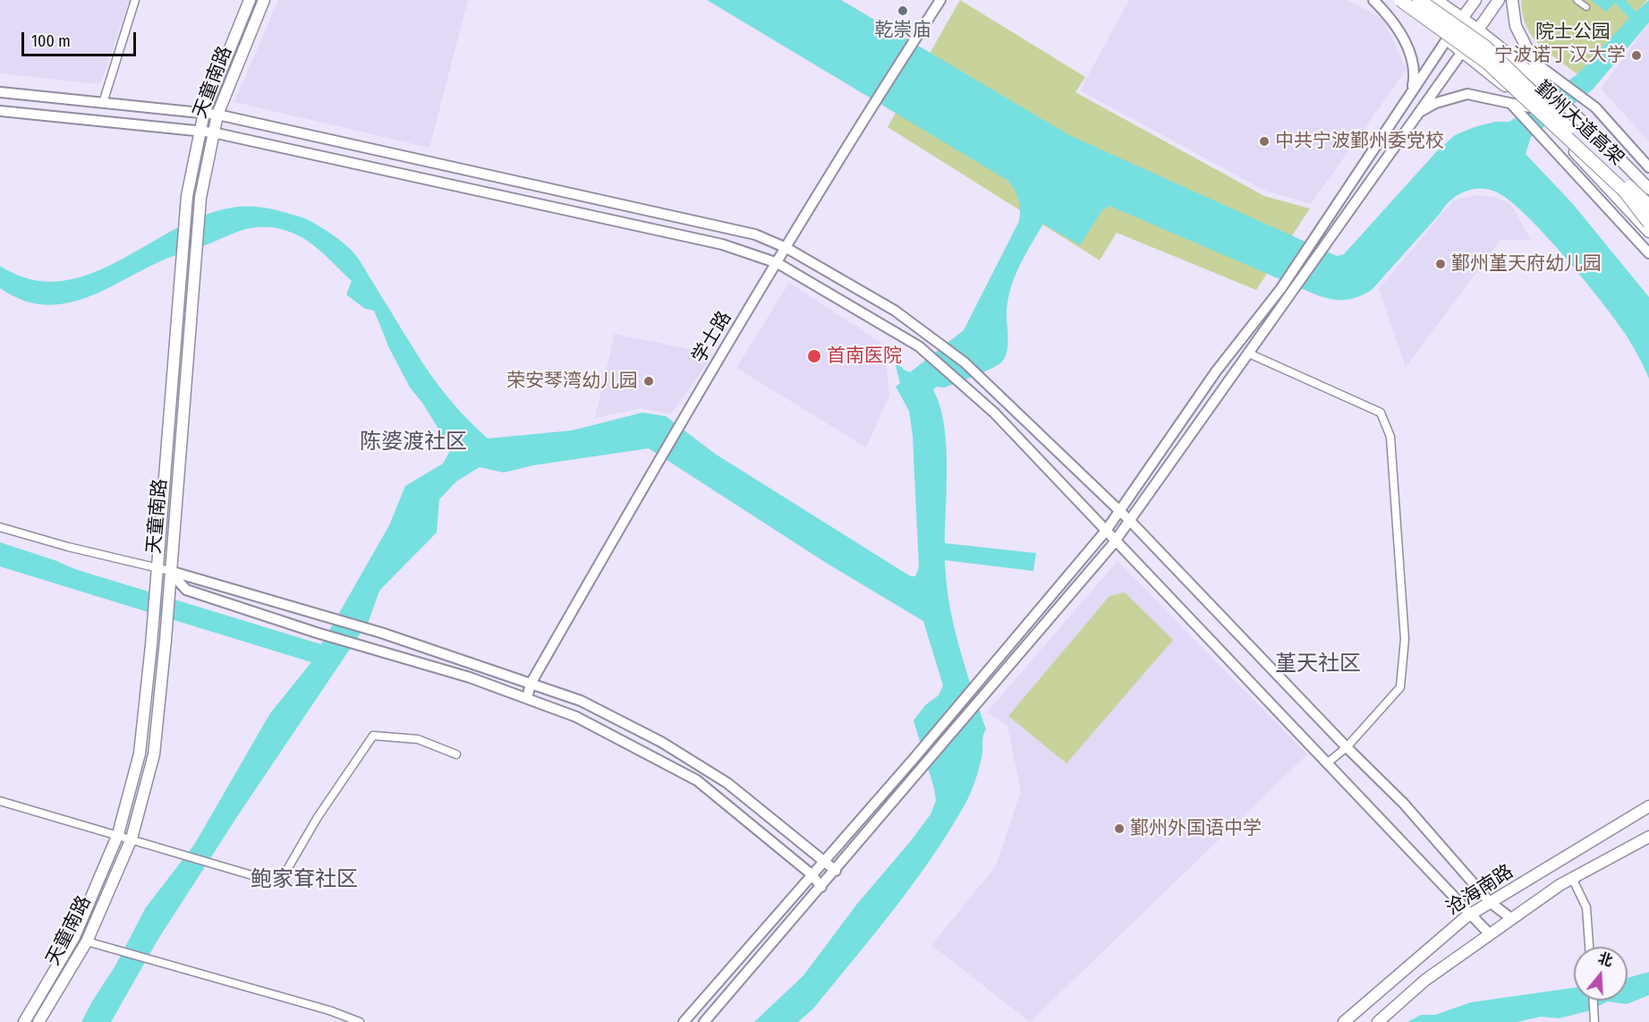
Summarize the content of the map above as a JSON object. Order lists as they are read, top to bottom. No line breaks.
{"streets":{"highway":["鄞州大道高架"],"main road":["天童南路","沧海南路"],"street":["学士路"]},"districts":["陈婆渡社区","堇天社区","鲍家耷社区"],"parks":["院士公园"],"places":["乾崇庙","宁波诺丁汉大学","中共宁波鄞州委党校","鄞州堇天府幼儿园","首南医院","荣安琴湾幼儿园","鄞州外国语中学"],"scale_bar":"100 m","north":"top"}
